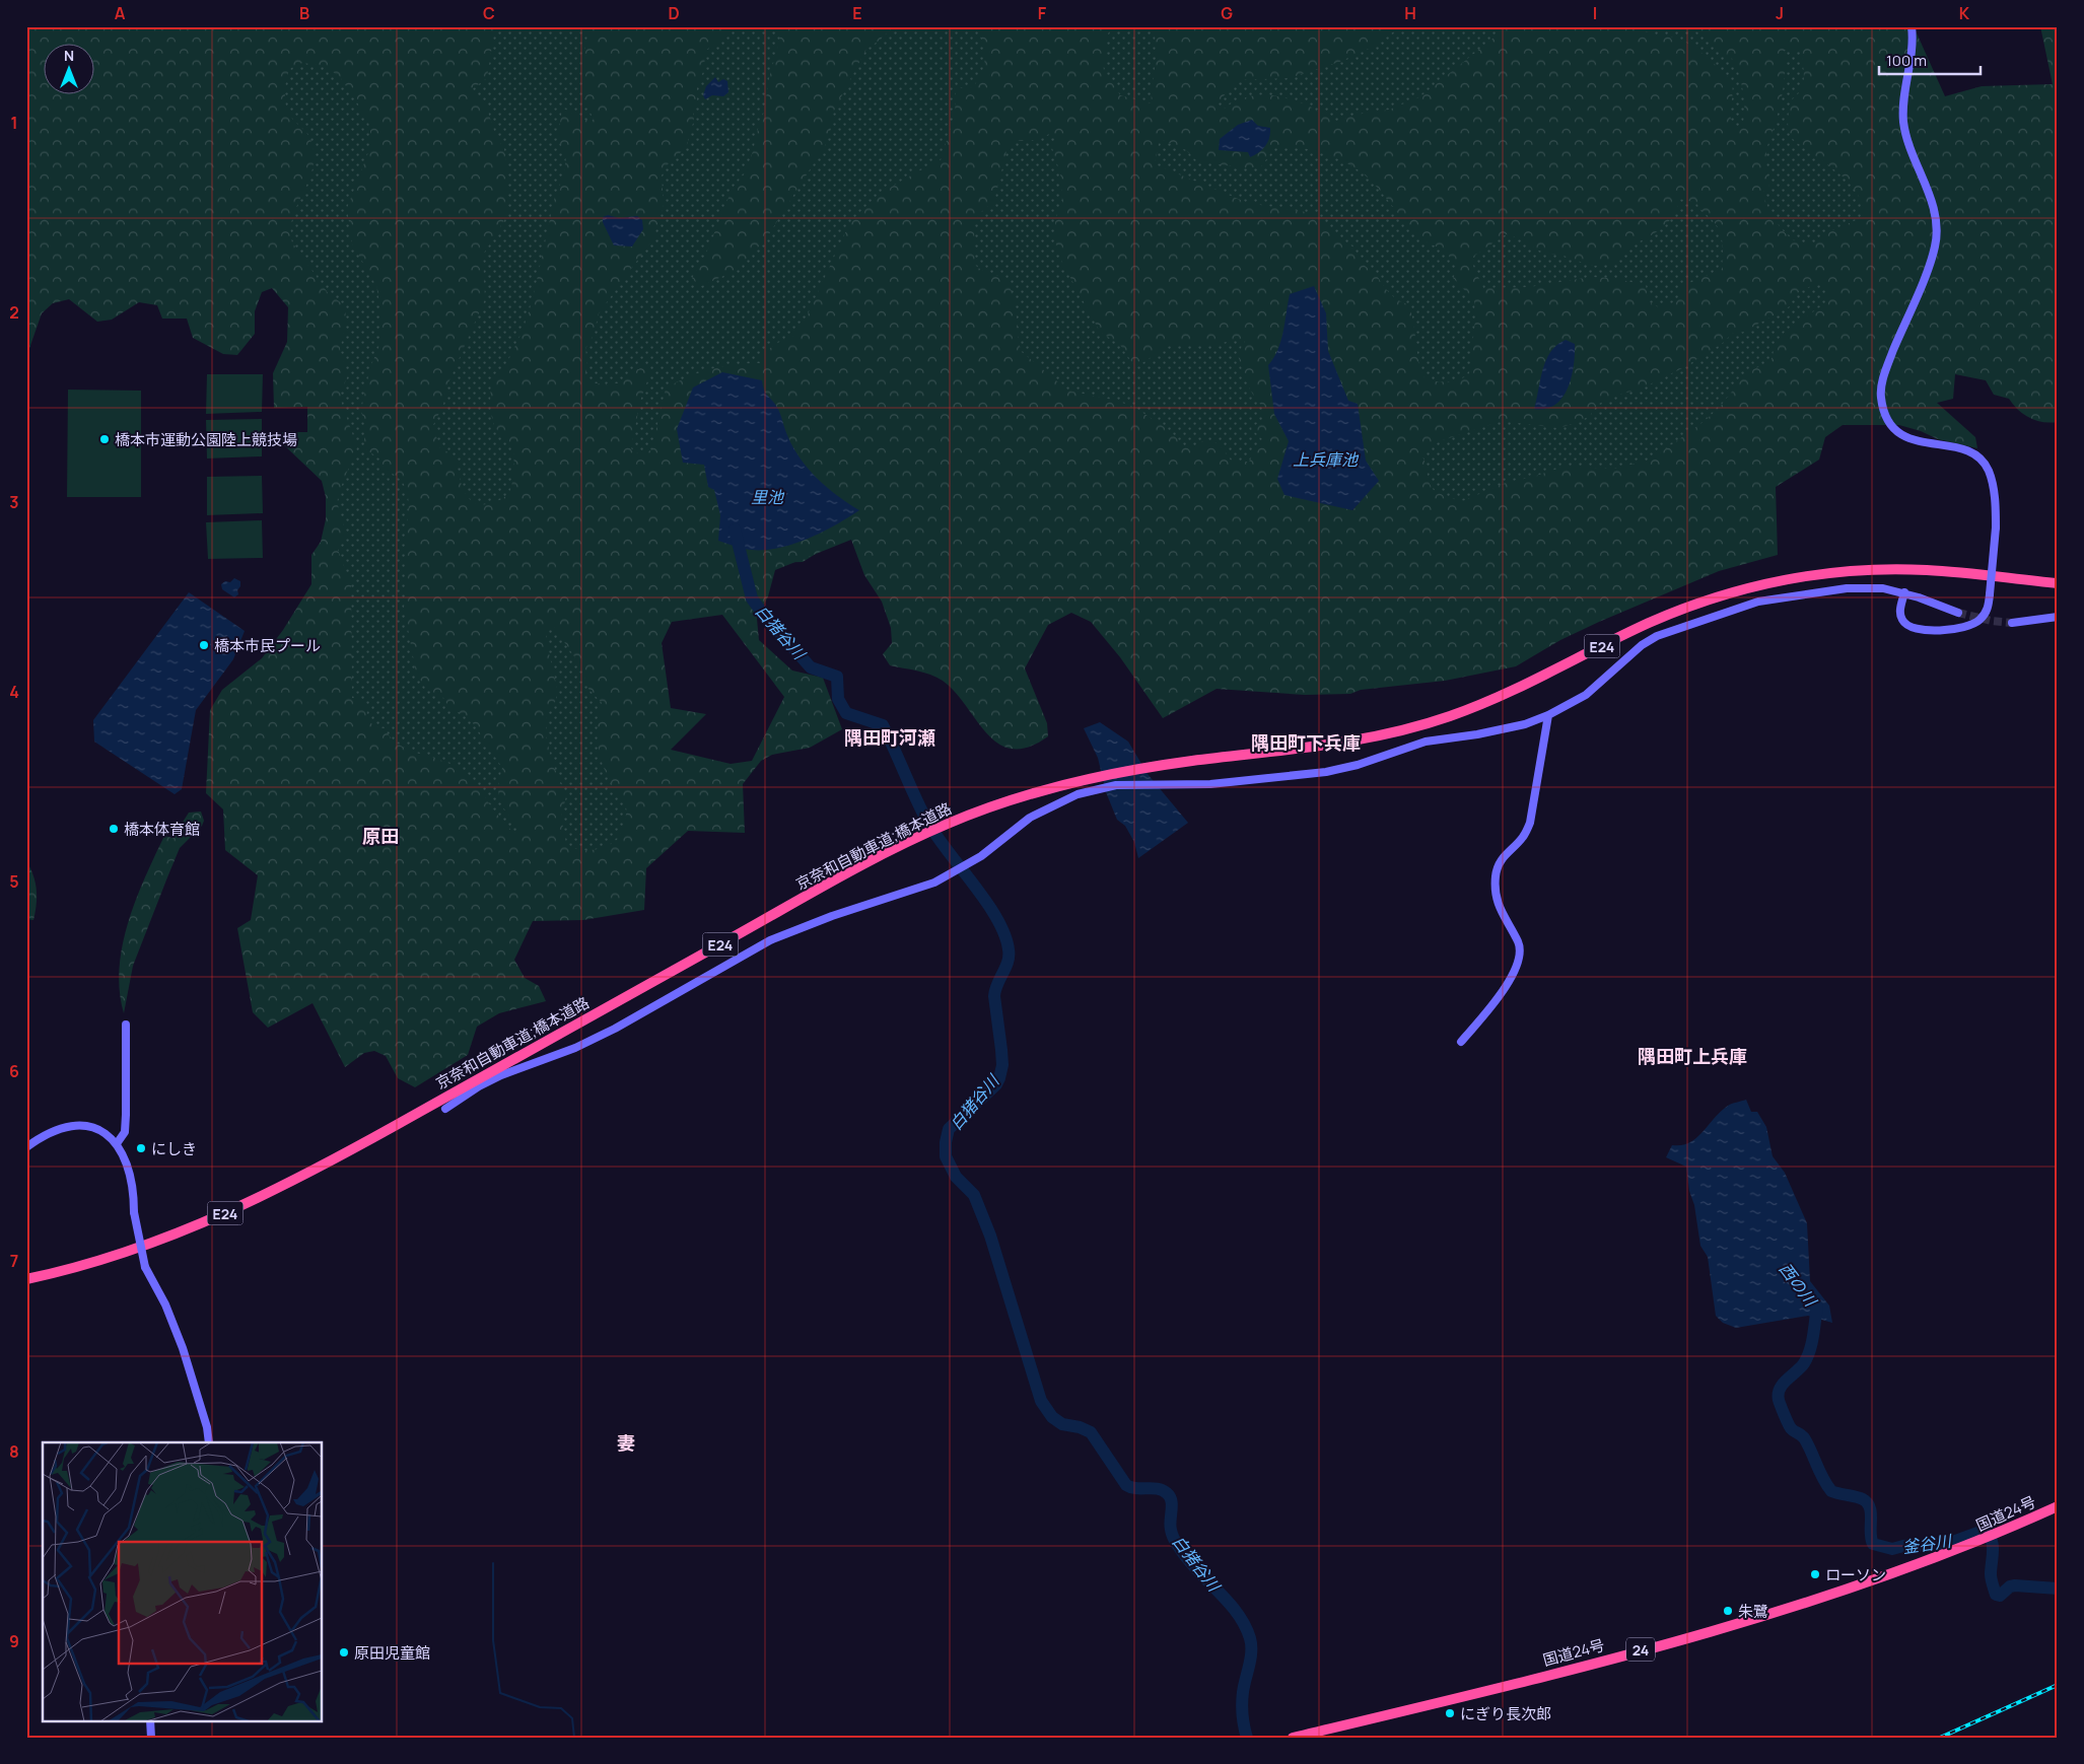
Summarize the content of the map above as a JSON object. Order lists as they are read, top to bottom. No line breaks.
{"streets":{"highway":["E24","京奈和自動車道;橋本道路","国道24号","24"]},"districts":["隅田町河瀬","隅田町下兵庫","原田","隅田町上兵庫","妻"],"water":["上兵庫池","里池","白猪谷川","西の川","釜谷川"],"places":["橋本市運動公園陸上競技場","橋本市民プール","橋本体育館","にしき","ローソン","朱鷺","原田児童館","にぎり長次郎"],"scale_bar":"100 m","north":"top","grid":{"columns":["A","B","C","D","E","F","G","H","I","J","K"],"rows":["1","2","3","4","5","6","7","8","9"]}}
